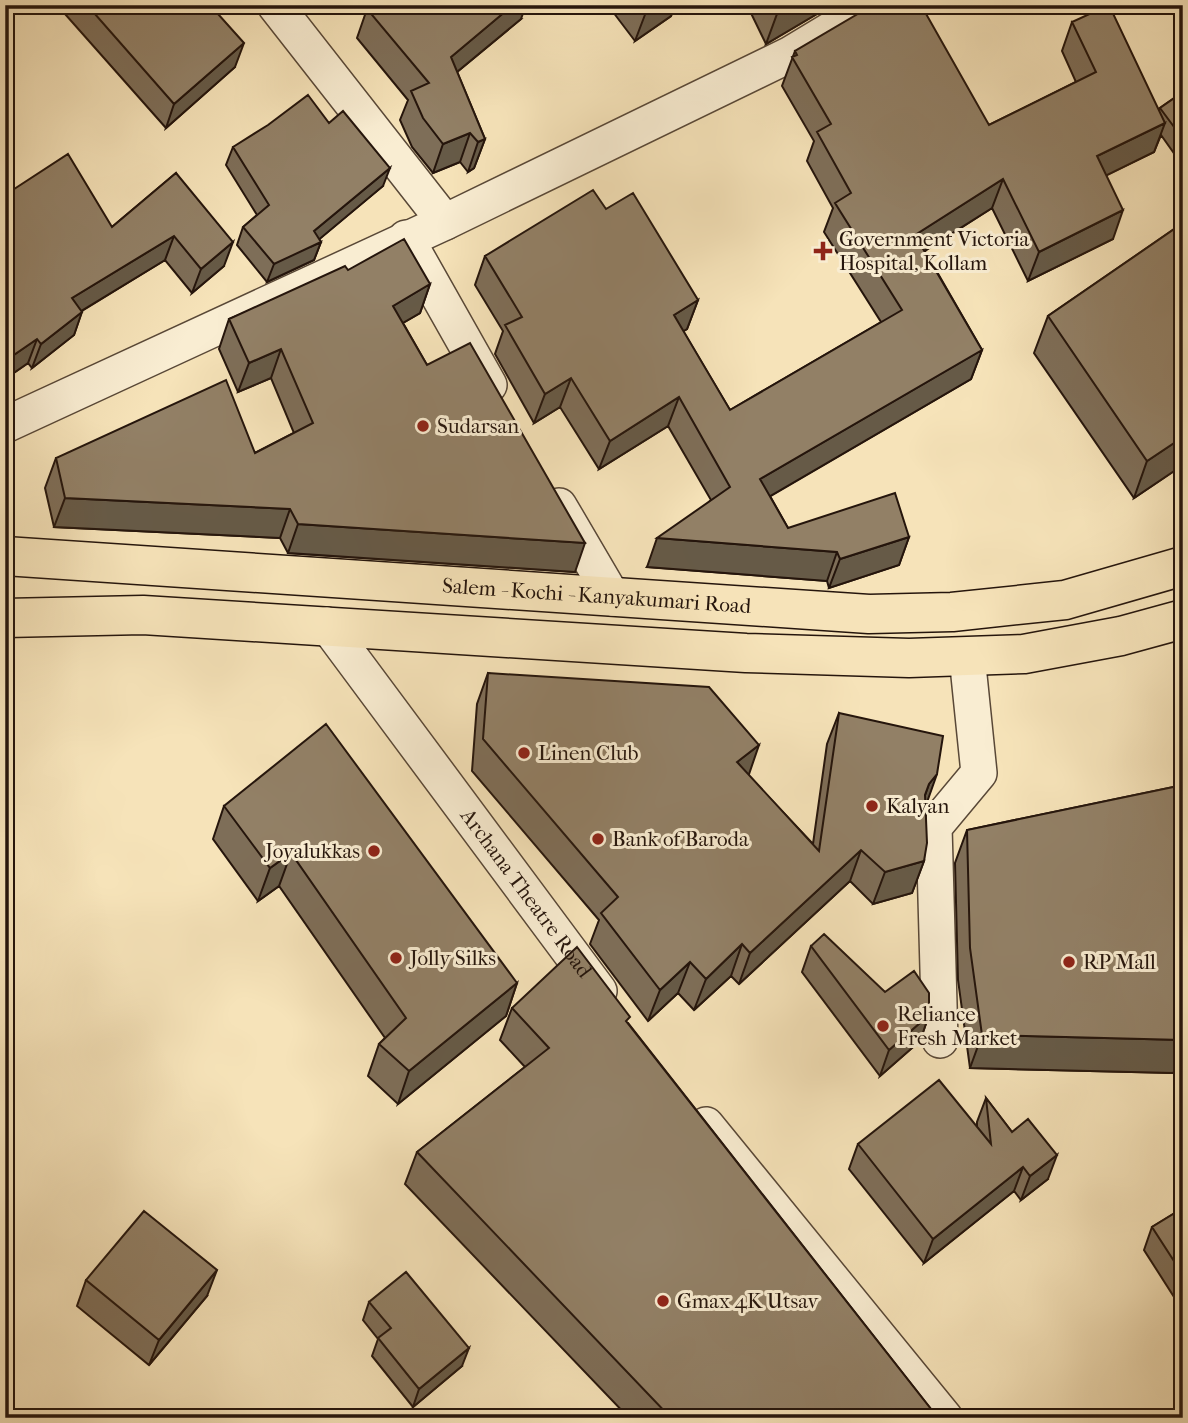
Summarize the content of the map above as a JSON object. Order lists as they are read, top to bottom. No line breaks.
{"streets":{"main road":["Salem - Kochi - Kanyakumari Road"],"street":["Archana Theatre Road"]},"places":{"health":["Government Victoria Hospital, Kollam"],"other":["Sudarsan","Linen Club","Kalyan","Bank of Baroda","Joyalukkas","Jolly Silks","RP Mall","Reliance Fresh Market","Gmax 4K Utsav"]}}
